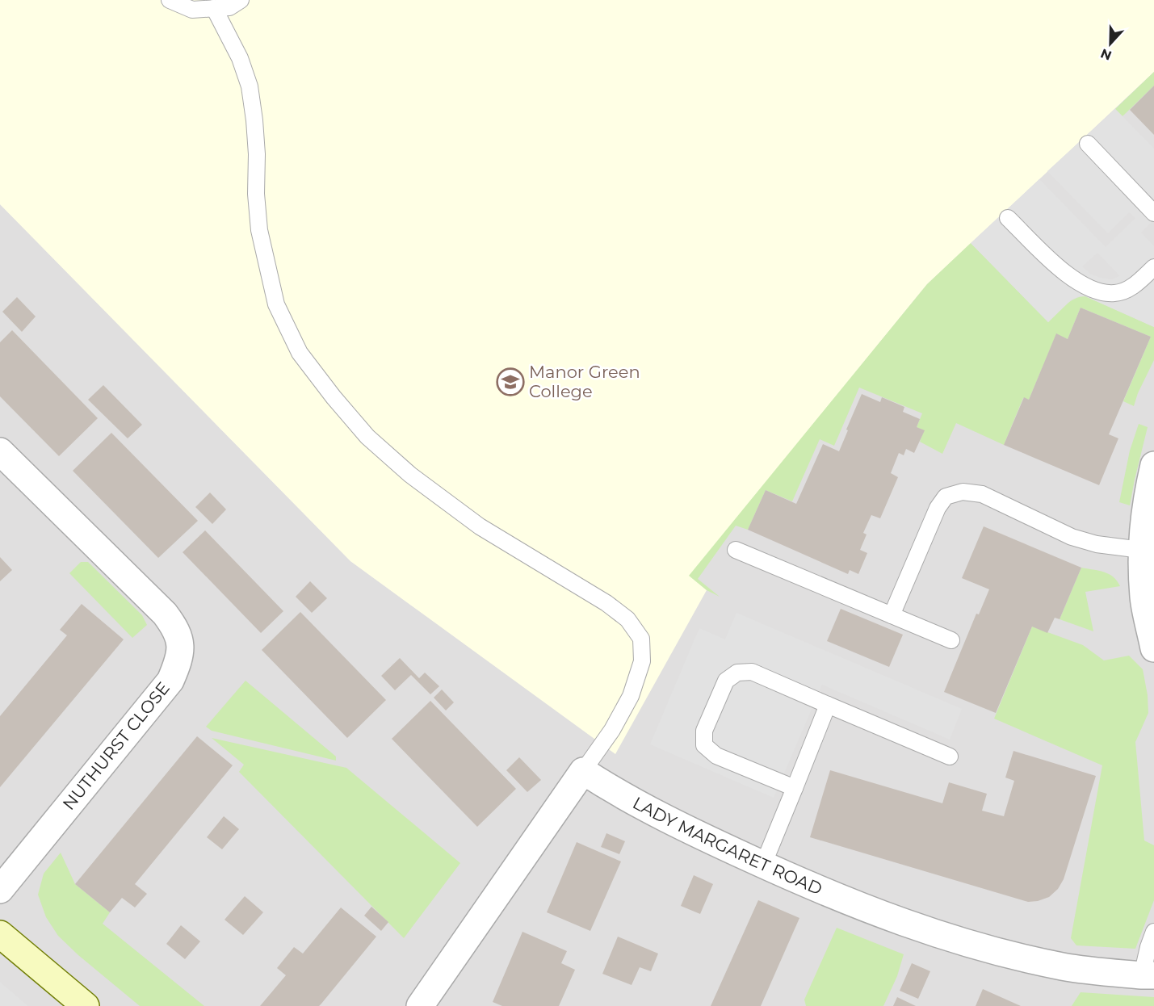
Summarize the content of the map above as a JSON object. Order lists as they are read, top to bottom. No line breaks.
{"streets":{"street":["NUTHURST CLOSE","LADY MARGARET ROAD"]},"places":{"school or university":["Manor Green College"]},"north":"bottom"}
